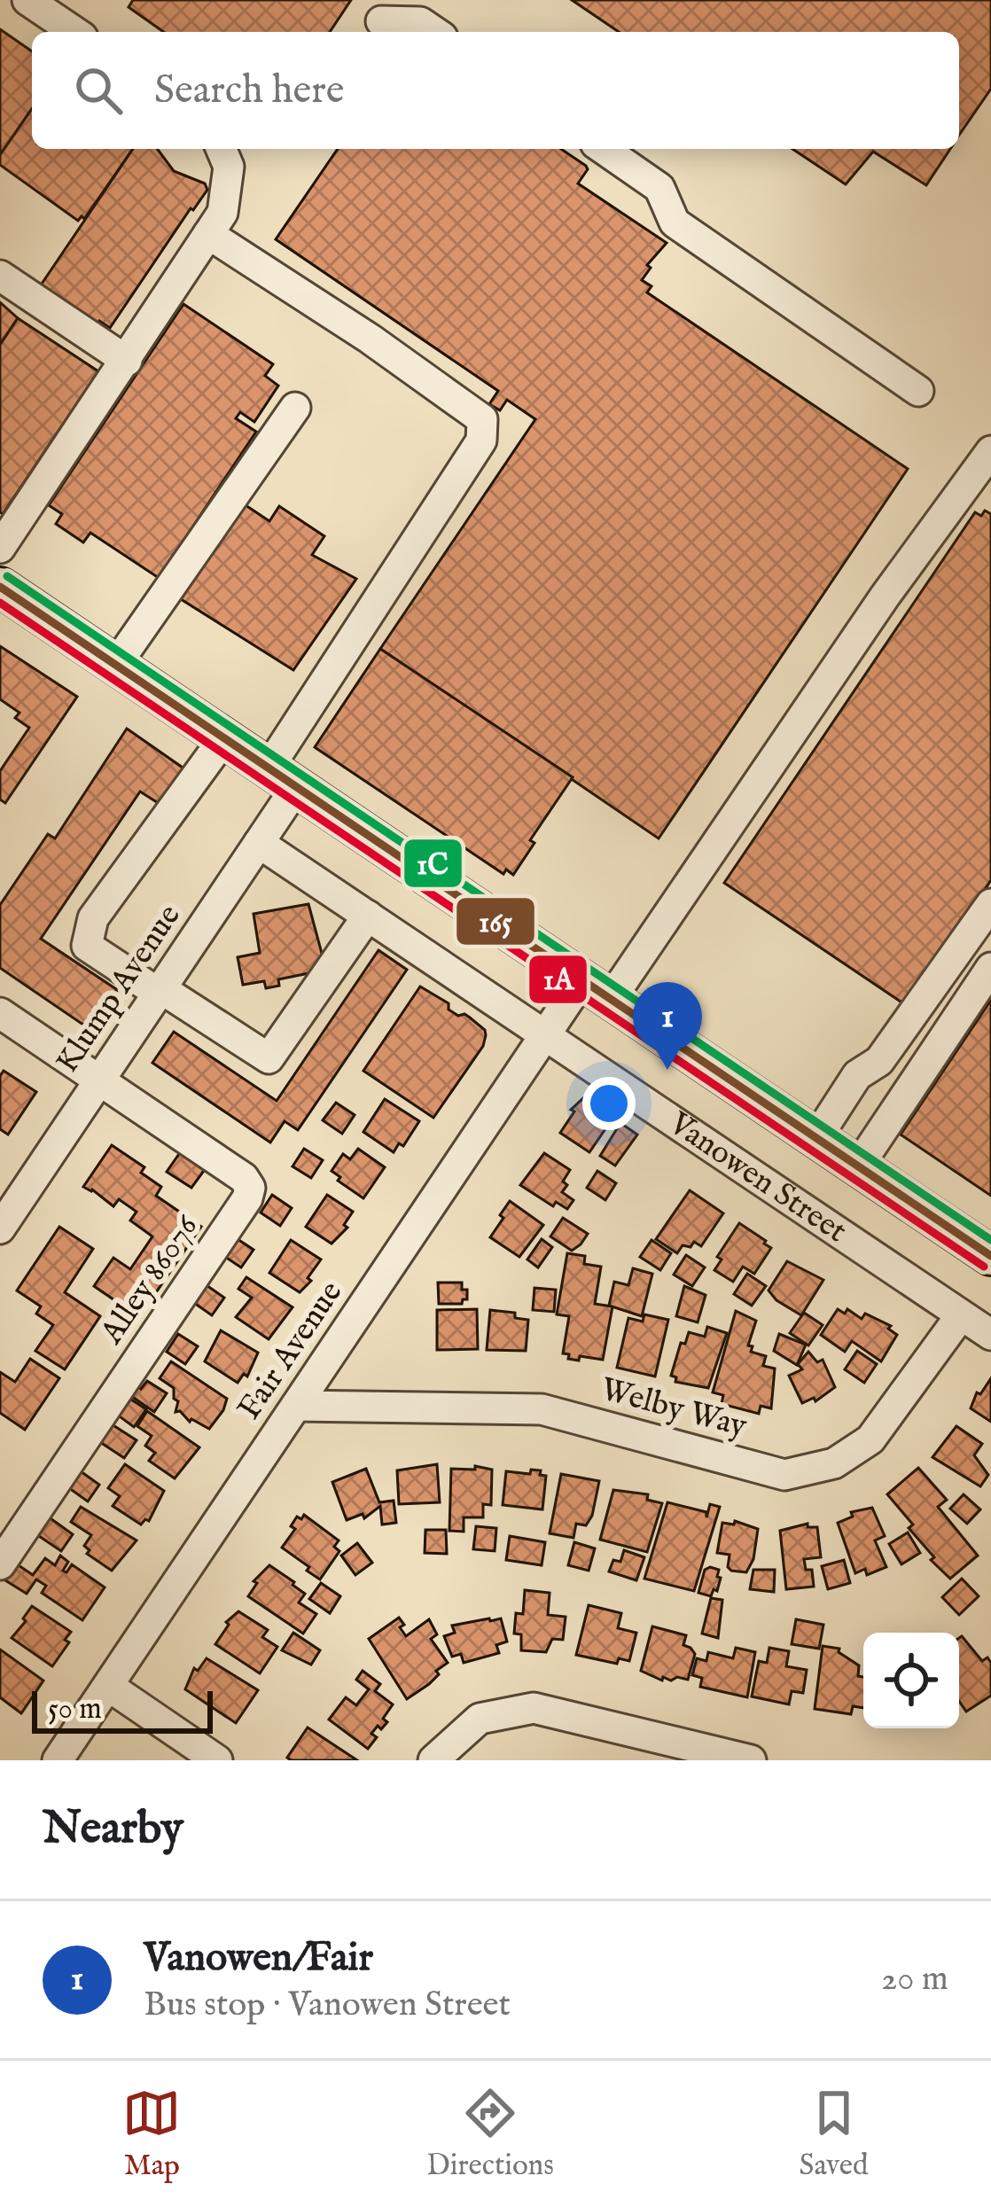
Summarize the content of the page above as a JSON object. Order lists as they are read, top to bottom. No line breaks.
{"streets":{"main road":["Vanowen Street"],"street":["Klump Avenue","Alley 86076","Fair Avenue","Welby Way"]},"crossings":[["Klump Avenue","Vanowen Street"],["Klump Avenue","Alley 86076"],["Vanowen Street","Fair Avenue"],["Vanowen Street","Welby Way"],["Fair Avenue","Welby Way"]],"lines":["transit line 1C","transit line 165","transit line 1A"],"scale_bar":"50 m","page":{"search":"Search here","pins":"1","scale":"50 m","heading":"Nearby","list":[{"mark":"1","name":"Vanowen/Fair","note":"Bus stop · Vanowen Street","value":"20 m"}],"nav":["Map","Directions","Saved"]}}
